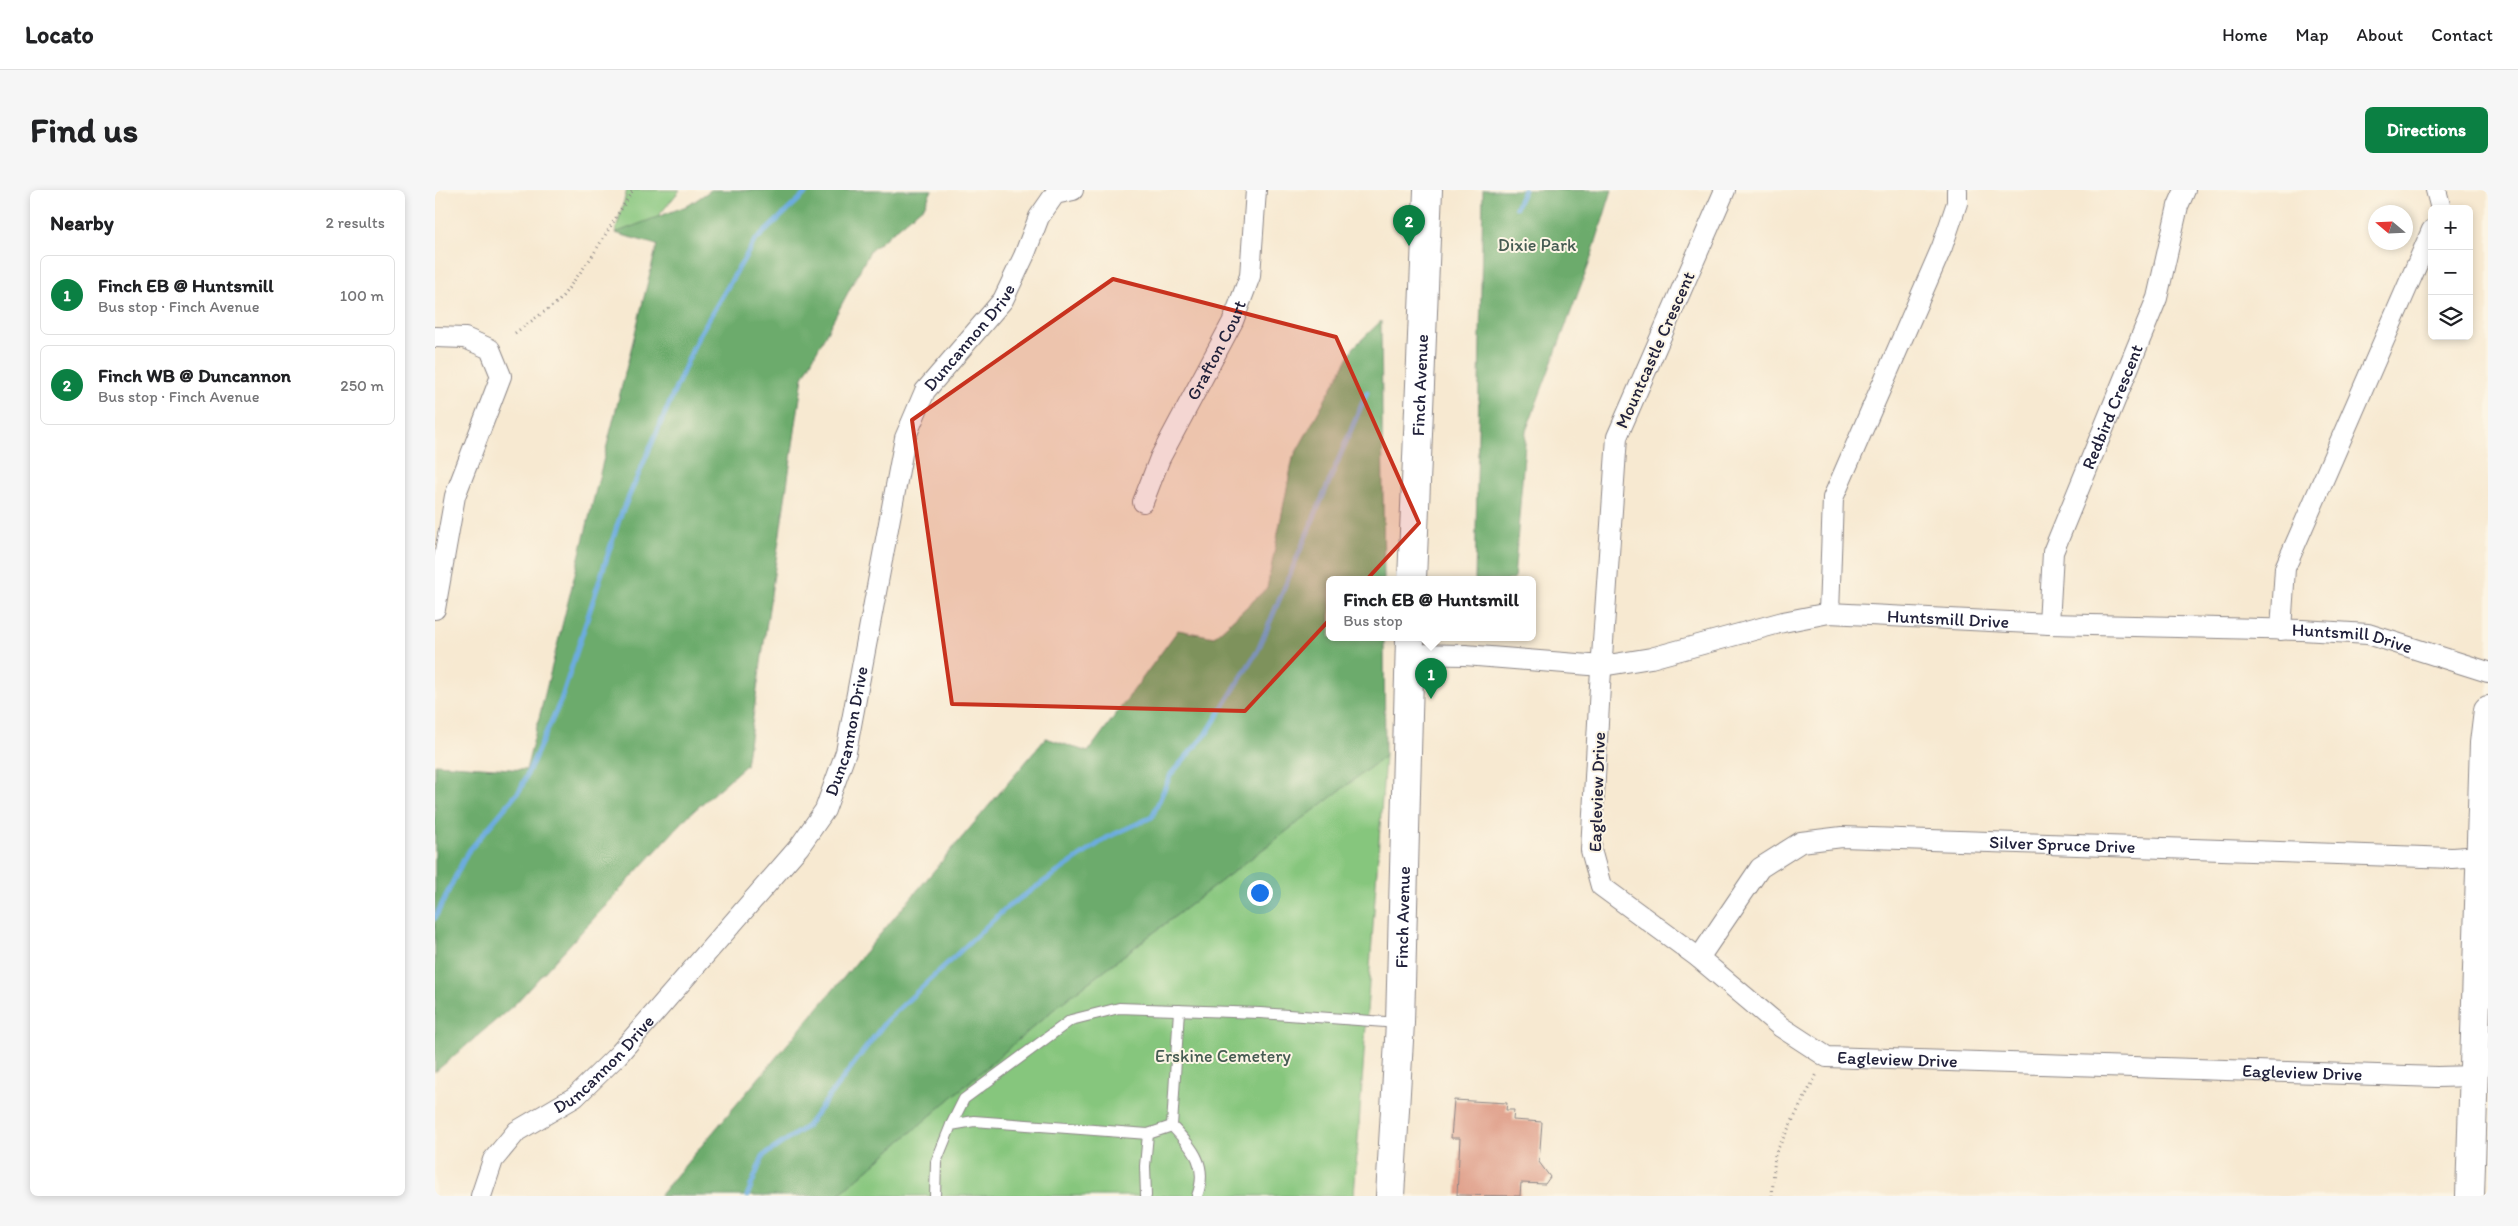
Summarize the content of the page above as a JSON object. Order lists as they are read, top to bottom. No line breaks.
{"streets":{"main road":["Finch Avenue"],"street":["Duncannon Drive","Grafton Court","Mountcastle Crescent","Redbird Crescent","Huntsmill Drive","Eagleview Drive","Silver Spruce Drive"]},"crossings":[["Mountcastle Crescent","Huntsmill Drive"],["Mountcastle Crescent","Eagleview Drive"],["Finch Avenue","Huntsmill Drive"],["Redbird Crescent","Huntsmill Drive"],["Huntsmill Drive","Eagleview Drive"],["Eagleview Drive","Silver Spruce Drive"]],"parks":["Dixie Park","Erskine Cemetery"],"north":"left","page":{"header":"Locato","nav":["Home","Map","About","Contact"],"buttons":"Directions","title":"Find us","heading":["Nearby","2 results"],"map_buttons":["+","−"],"pins":["2","1"],"list":[{"mark":"1","name":"Finch EB @ Huntsmill","note":"Bus stop · Finch Avenue","value":"100 m"},{"mark":"2","name":"Finch WB @ Duncannon","note":"Bus stop · Finch Avenue","value":"250 m"}],"popup":["Finch EB @ Huntsmill","Bus stop"]}}
